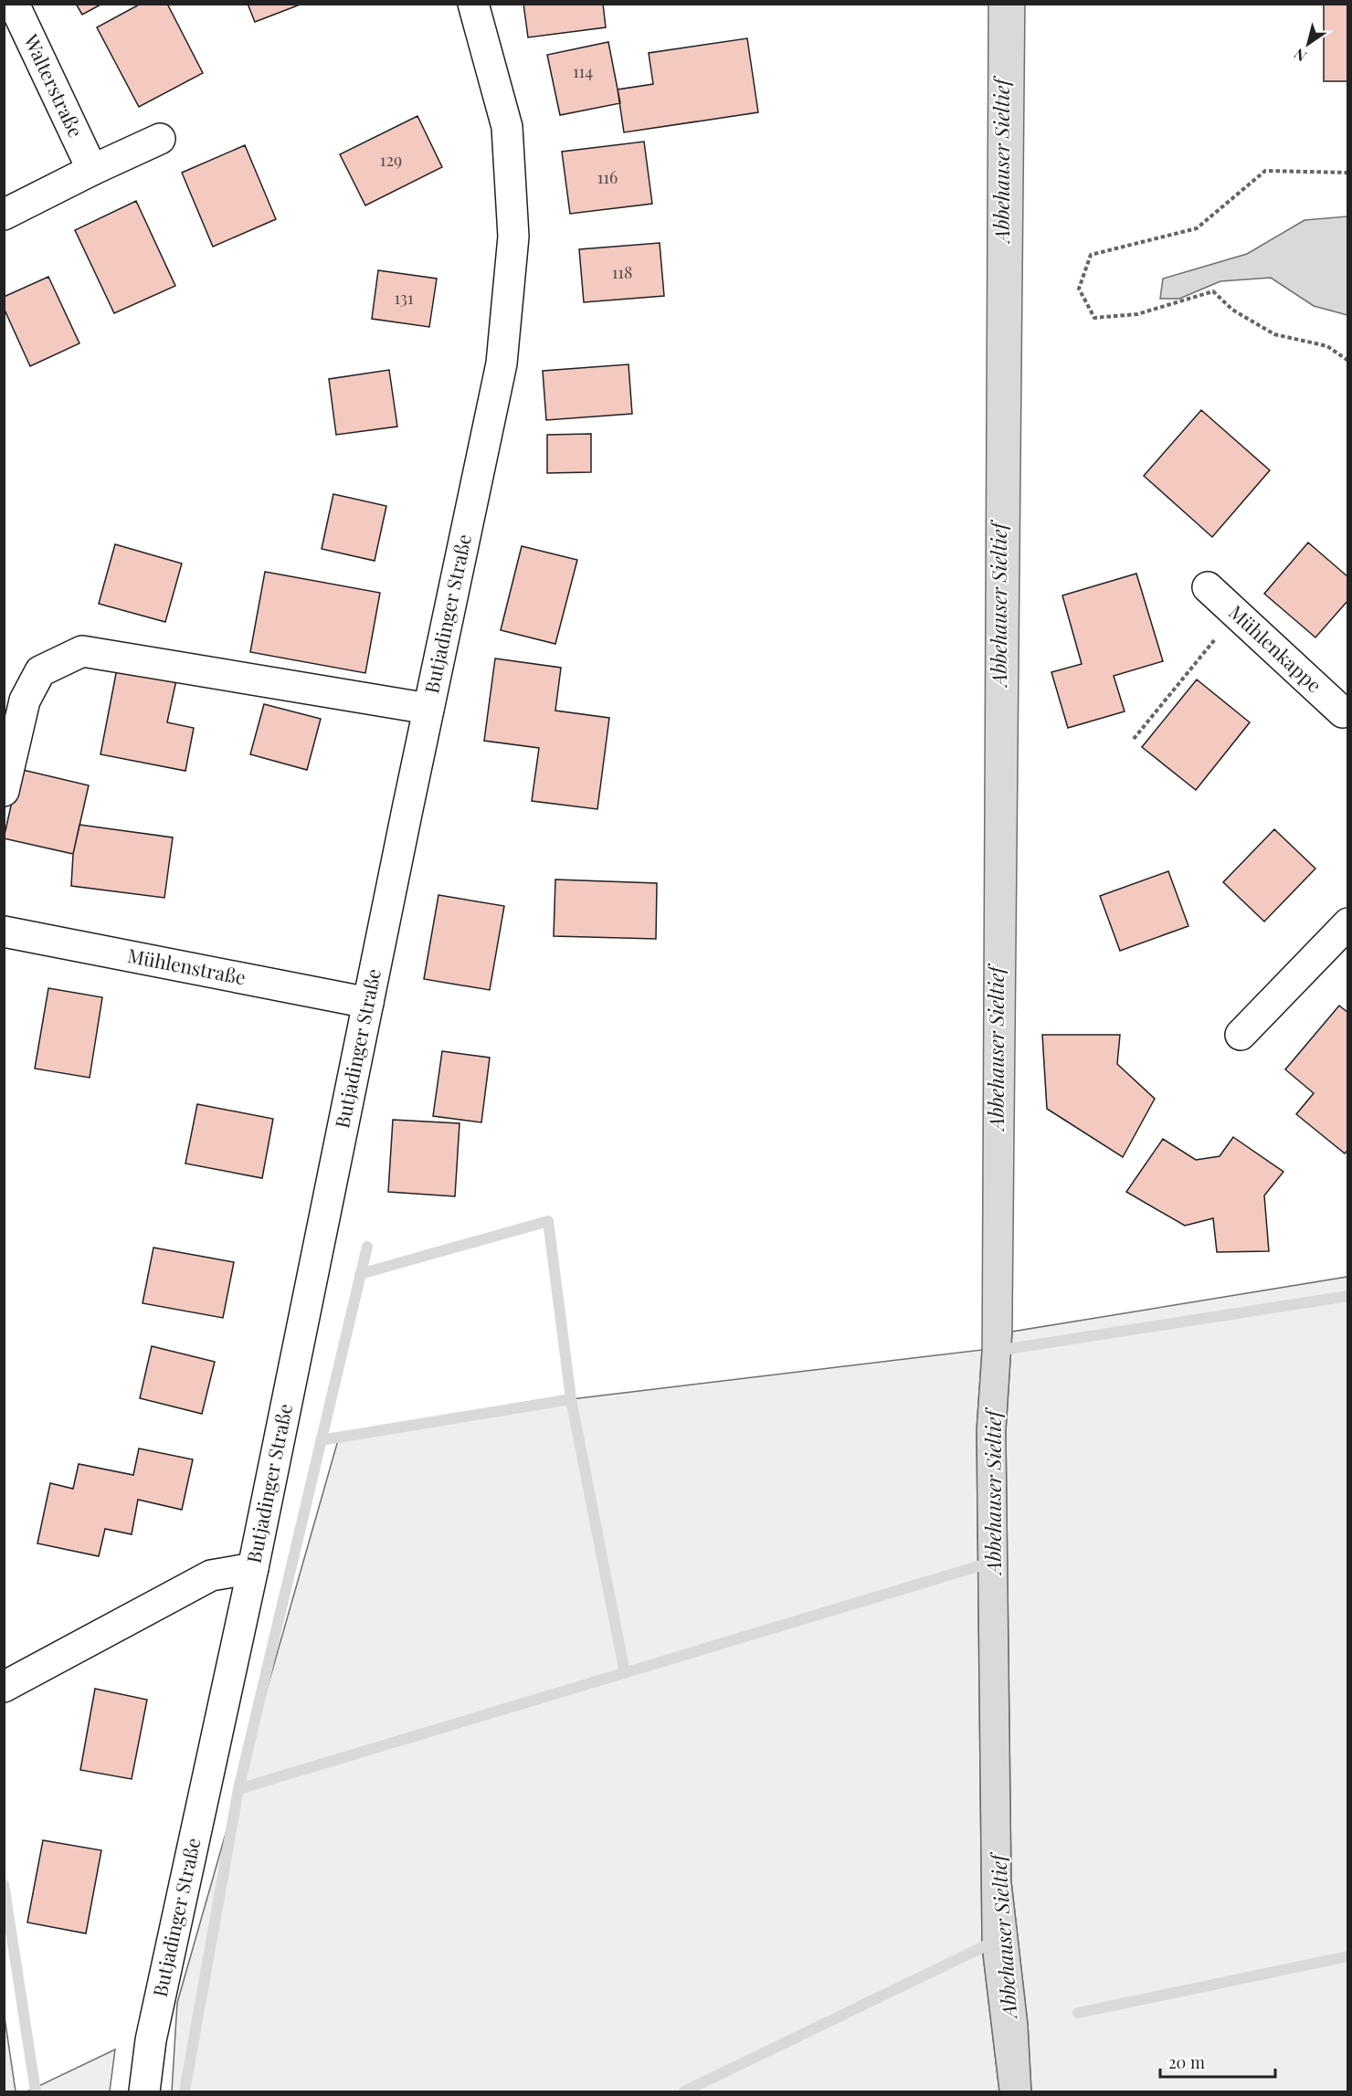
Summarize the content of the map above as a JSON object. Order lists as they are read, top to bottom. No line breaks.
{"streets":{"main road":["Walterstraße","Butjadinger Straße","Mühlenkappe","Mühlenstraße"]},"crossings":[["Butjadinger Straße","Mühlenstraße"]],"water":["Abbehauser Sieltief"],"house_numbers":["114","129","116","118","131"],"scale_bar":"20 m","north":"bottom left"}
